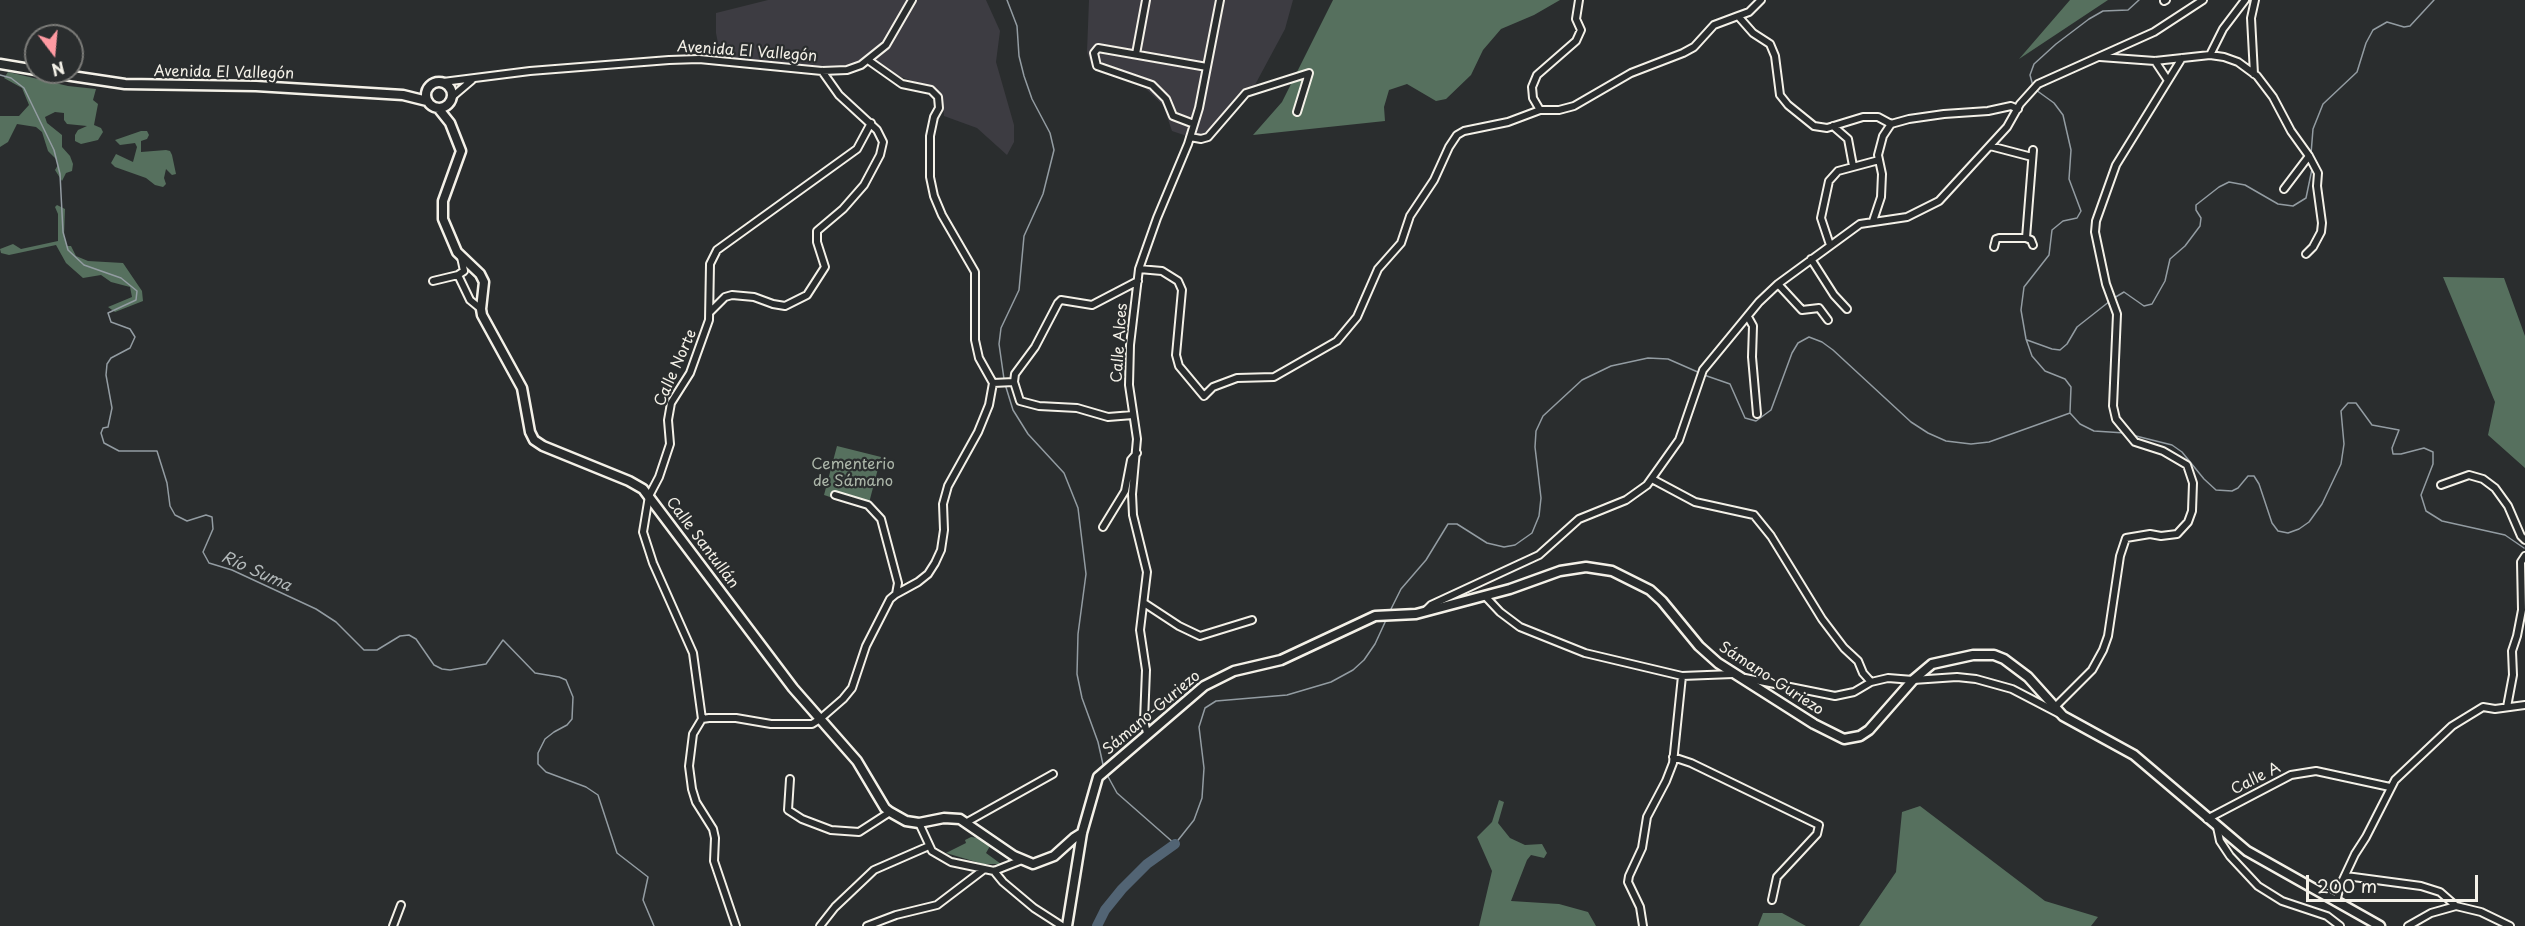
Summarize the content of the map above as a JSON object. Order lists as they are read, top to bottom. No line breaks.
{"streets":{"street":["Avenida El Vallegón","Calle Alces","Calle Norte","Calle Santullán","Sámano-Guriezo","Calle A"]},"crossings":[["Calle Alces","Sámano-Guriezo"],["Calle Norte","Calle Santullán"],["Sámano-Guriezo","Calle A"]],"water":["Río Suma"],"parks":["Cementerio de Sámano"],"scale_bar":"200 m","north":"bottom"}
